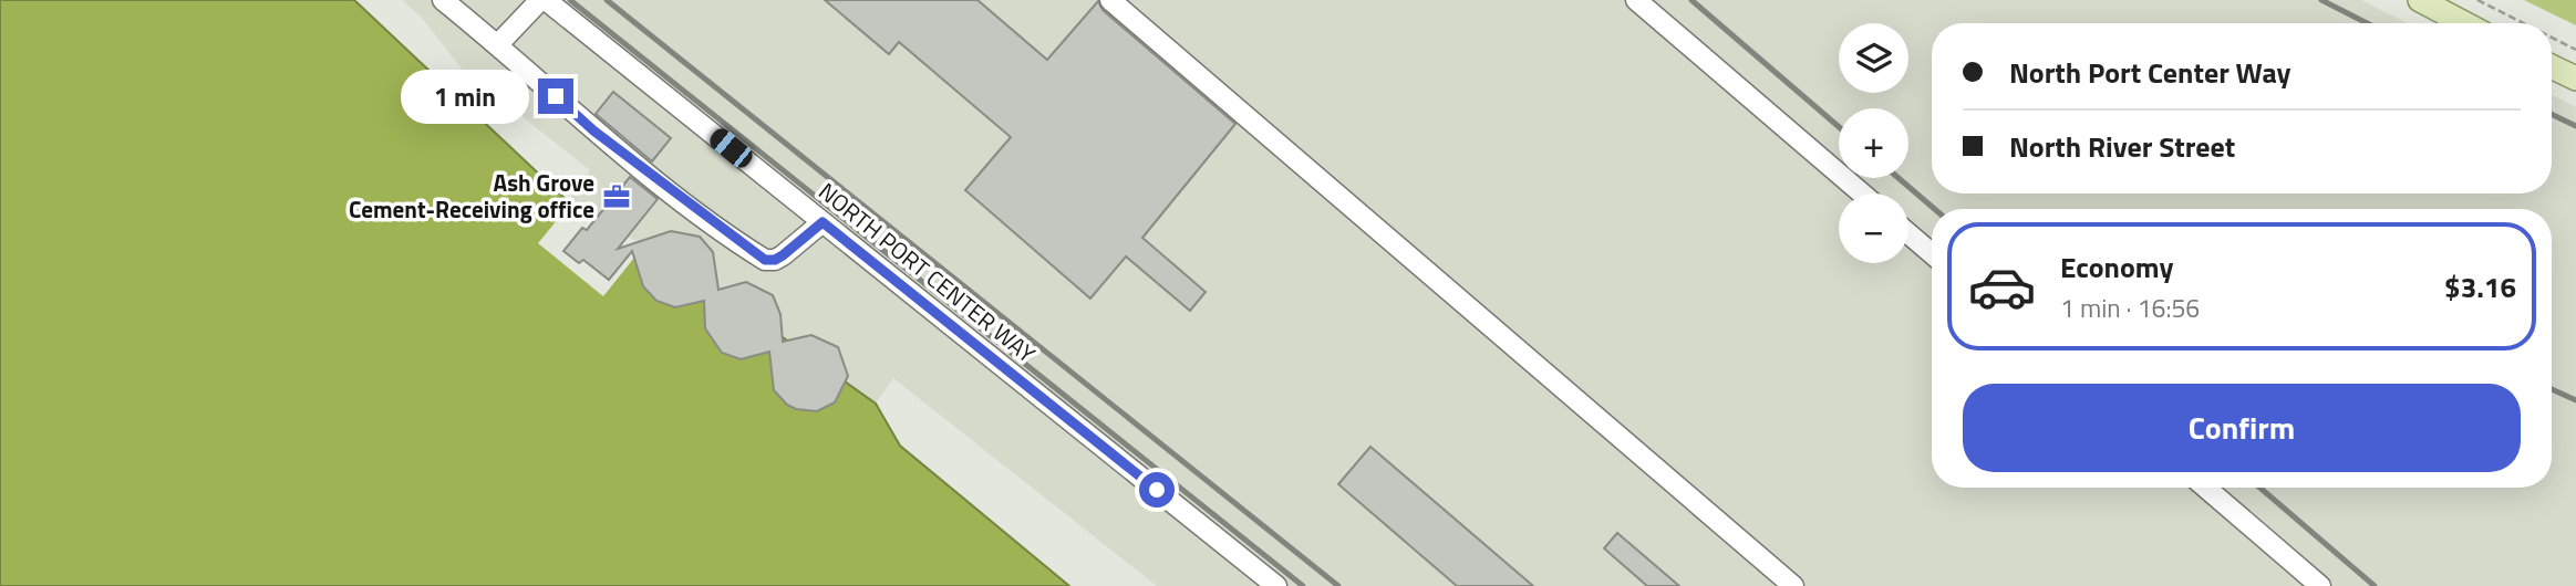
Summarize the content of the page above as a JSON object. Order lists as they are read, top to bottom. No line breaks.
{"streets":{"lane":["NORTH PORT CENTER WAY"]},"places":{"office":["Ash Grove Cement-Receiving office"]},"page":{"map_buttons":["+","−"],"banner":["North Port Center Way","North River Street"],"bubble":"1 min","list":[{"name":"Economy","note":"1 min · 16:56","value":"$3.16"}],"buttons":"Confirm"}}
